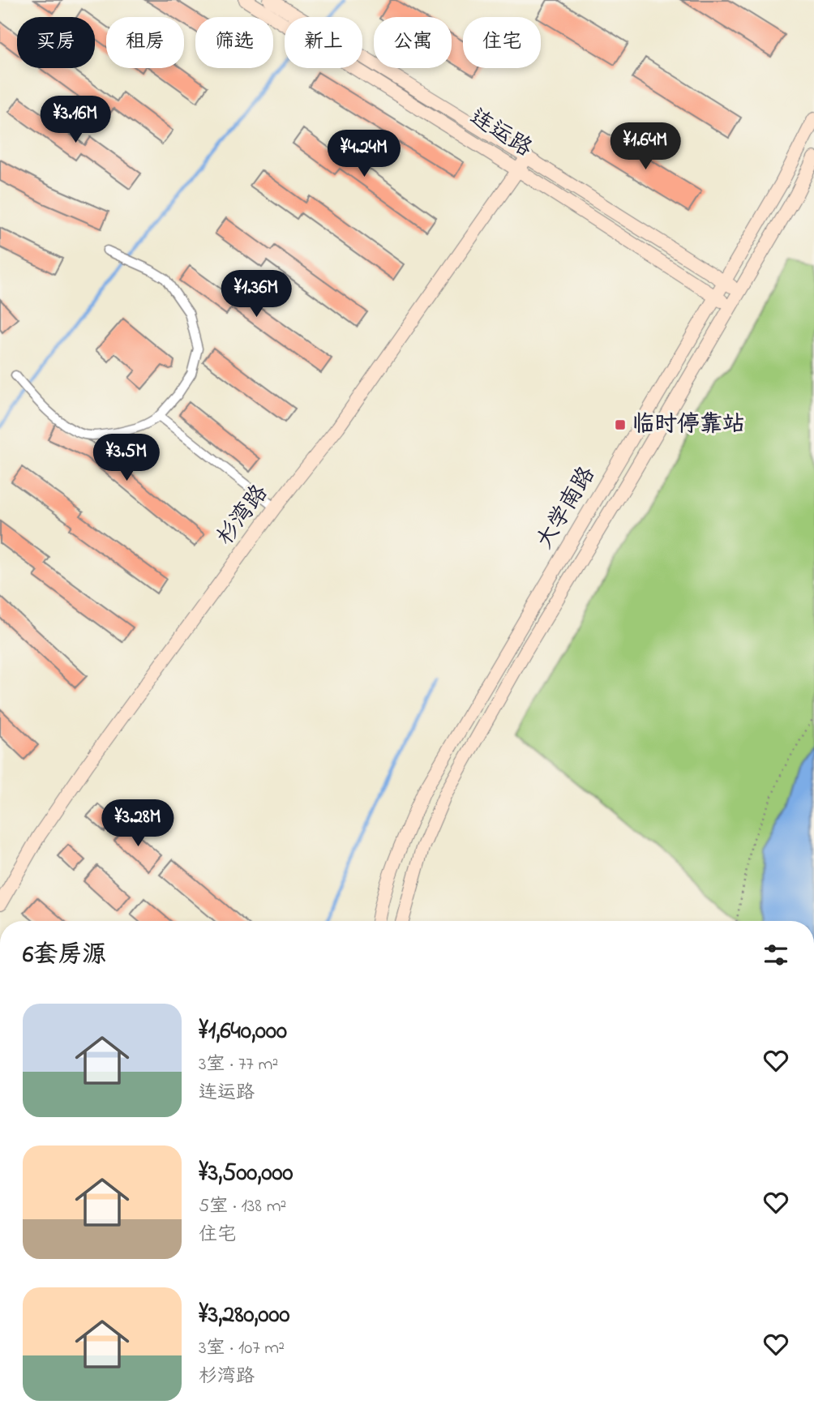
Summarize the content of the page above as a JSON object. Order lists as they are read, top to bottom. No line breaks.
{"streets":{"street":["连运路","大学南路","杉湾路"]},"crossings":[["连运路","大学南路"],["连运路","杉湾路"]],"places":{"transit":["临时停靠站"]},"page":{"chip":["买房","租房","筛选","新上","公寓","住宅"],"price":["¥3.16M","¥1.64M","¥4.24M","¥1.36M","¥3.5M","¥3.28M"],"heading":"6套房源","list":[{"name":"¥1,640,000","note":"3室 · 77 m² · 连运路"},{"name":"¥3,500,000","note":"5室 · 138 m² · 住宅"},{"name":"¥3,280,000","note":"3室 · 107 m² · 杉湾路"}]}}
